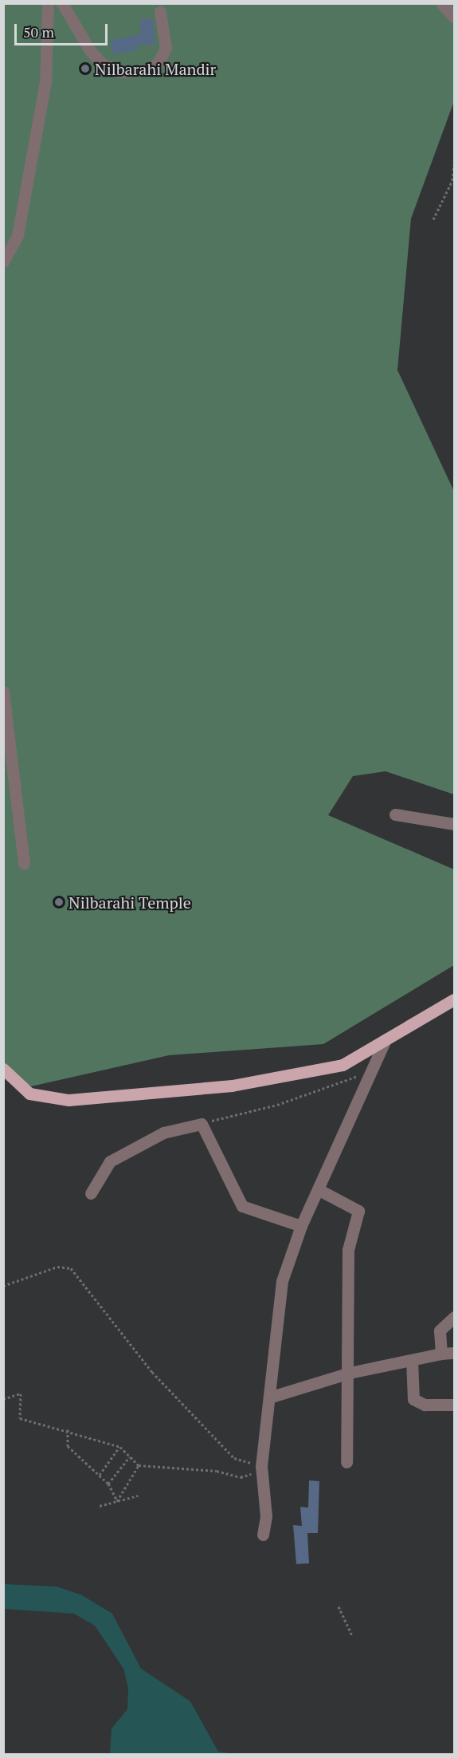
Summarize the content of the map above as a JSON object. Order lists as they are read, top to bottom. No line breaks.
{"places":["Nilbarahi Mandir","Nilbarahi Temple"],"scale_bar":"50 m"}
